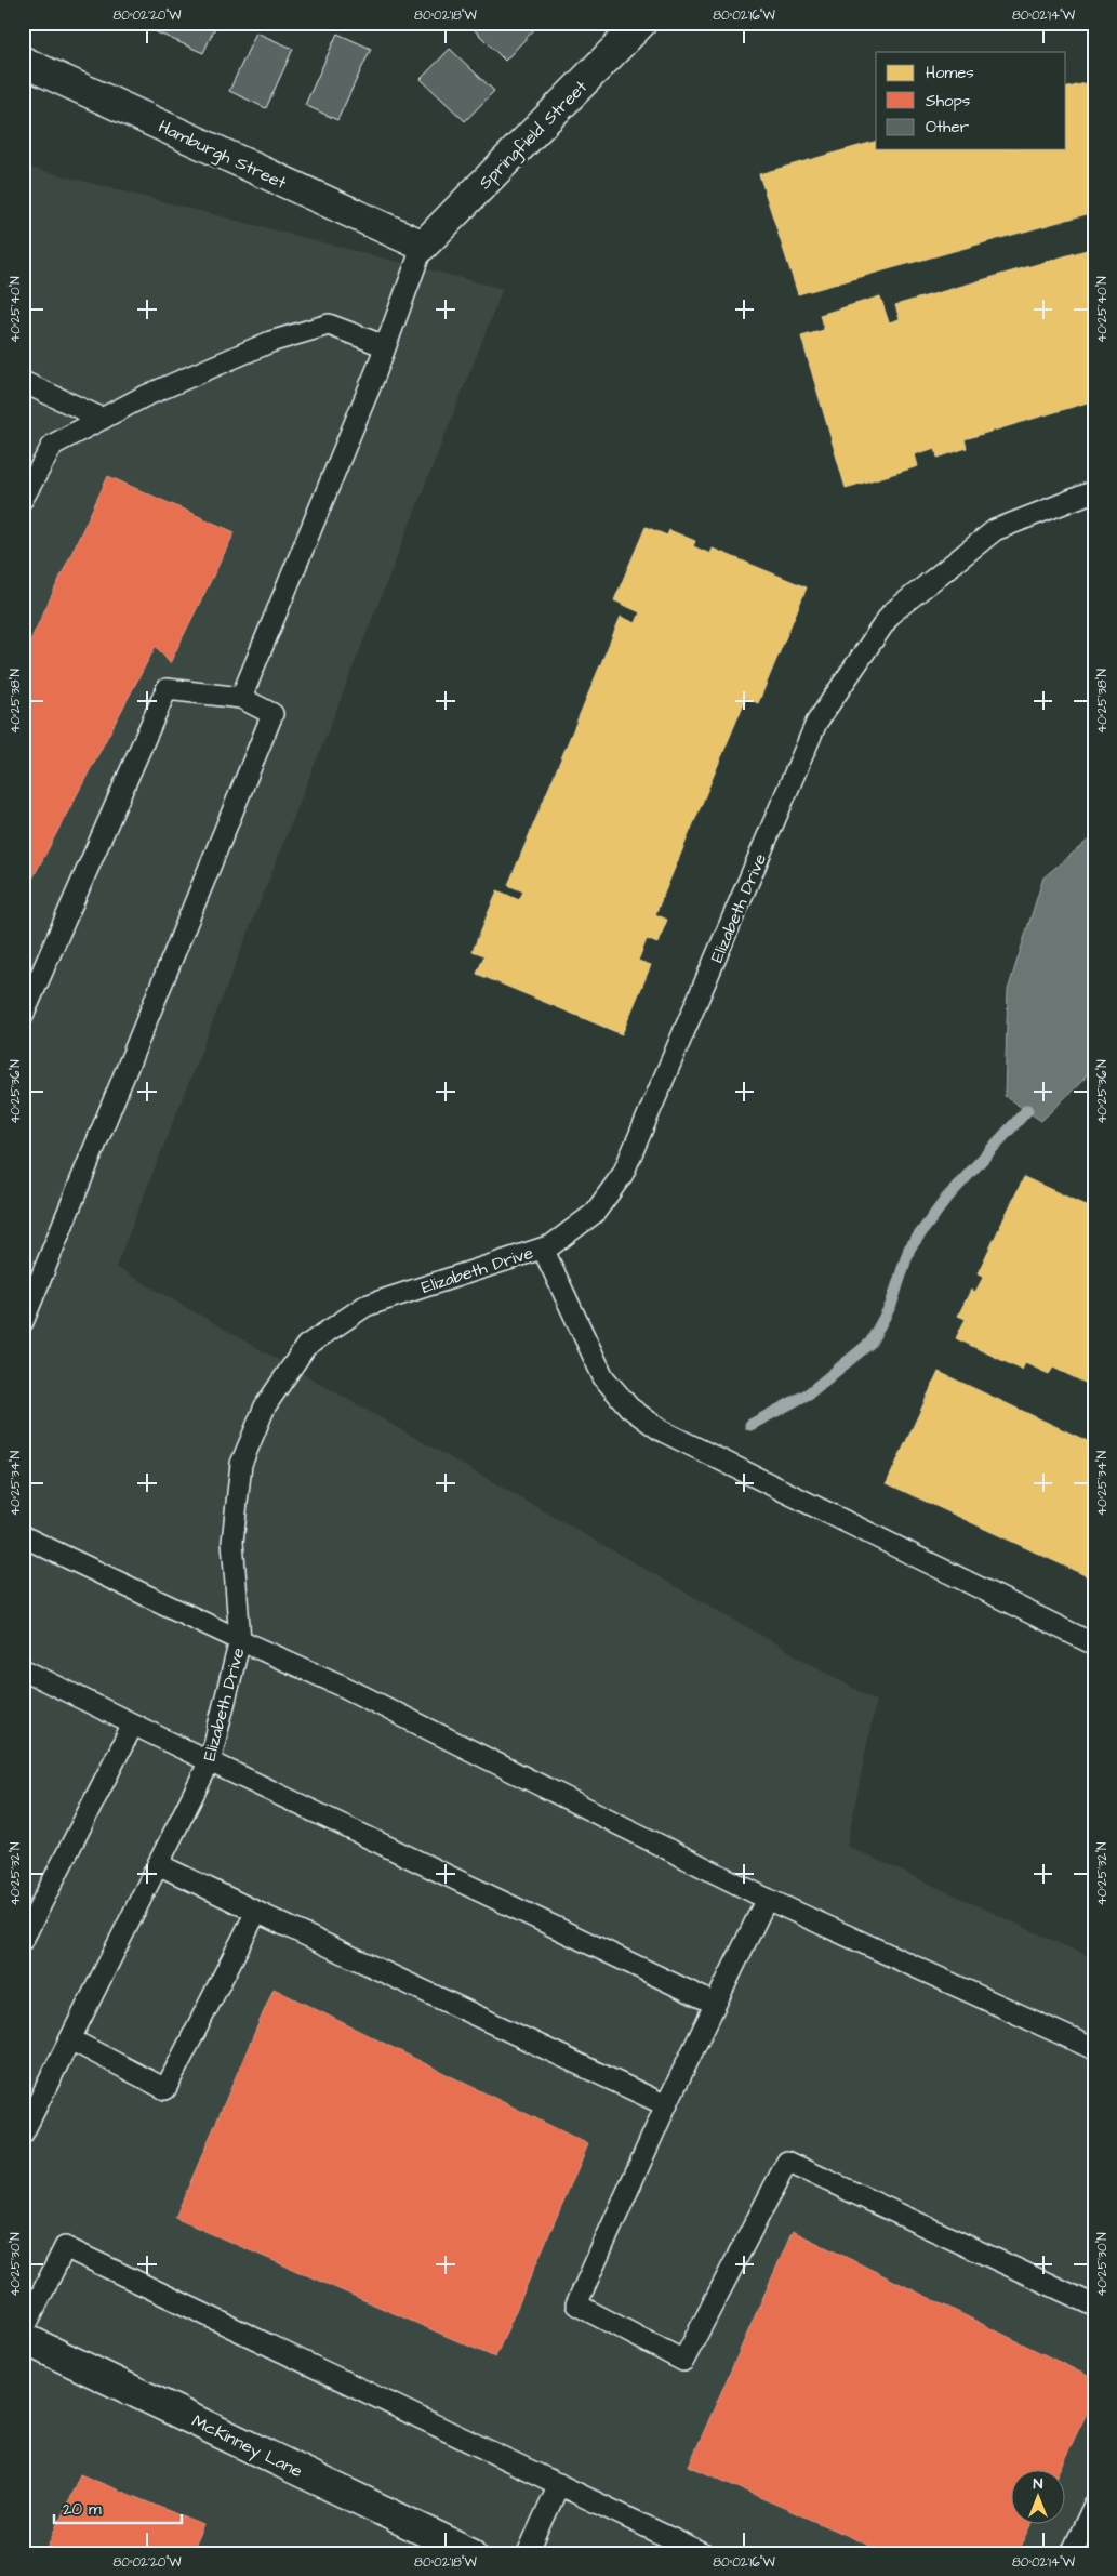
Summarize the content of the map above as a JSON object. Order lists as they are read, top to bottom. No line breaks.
{"streets":{"street":["Springfield Street","Hamburgh Street","McKinney Lane"],"lane":["Elizabeth Drive"]},"crossings":[["Springfield Street","Hamburgh Street"]],"legend":["Homes","Shops","Other"],"scale_bar":"20 m","north":"top","coordinates":["80°02'20\"W","80°02'18\"W","80°02'16\"W","80°02'14\"W","40°25'40\"N","40°25'38\"N","40°25'36\"N","40°25'34\"N","40°25'32\"N","40°25'30\"N"]}
